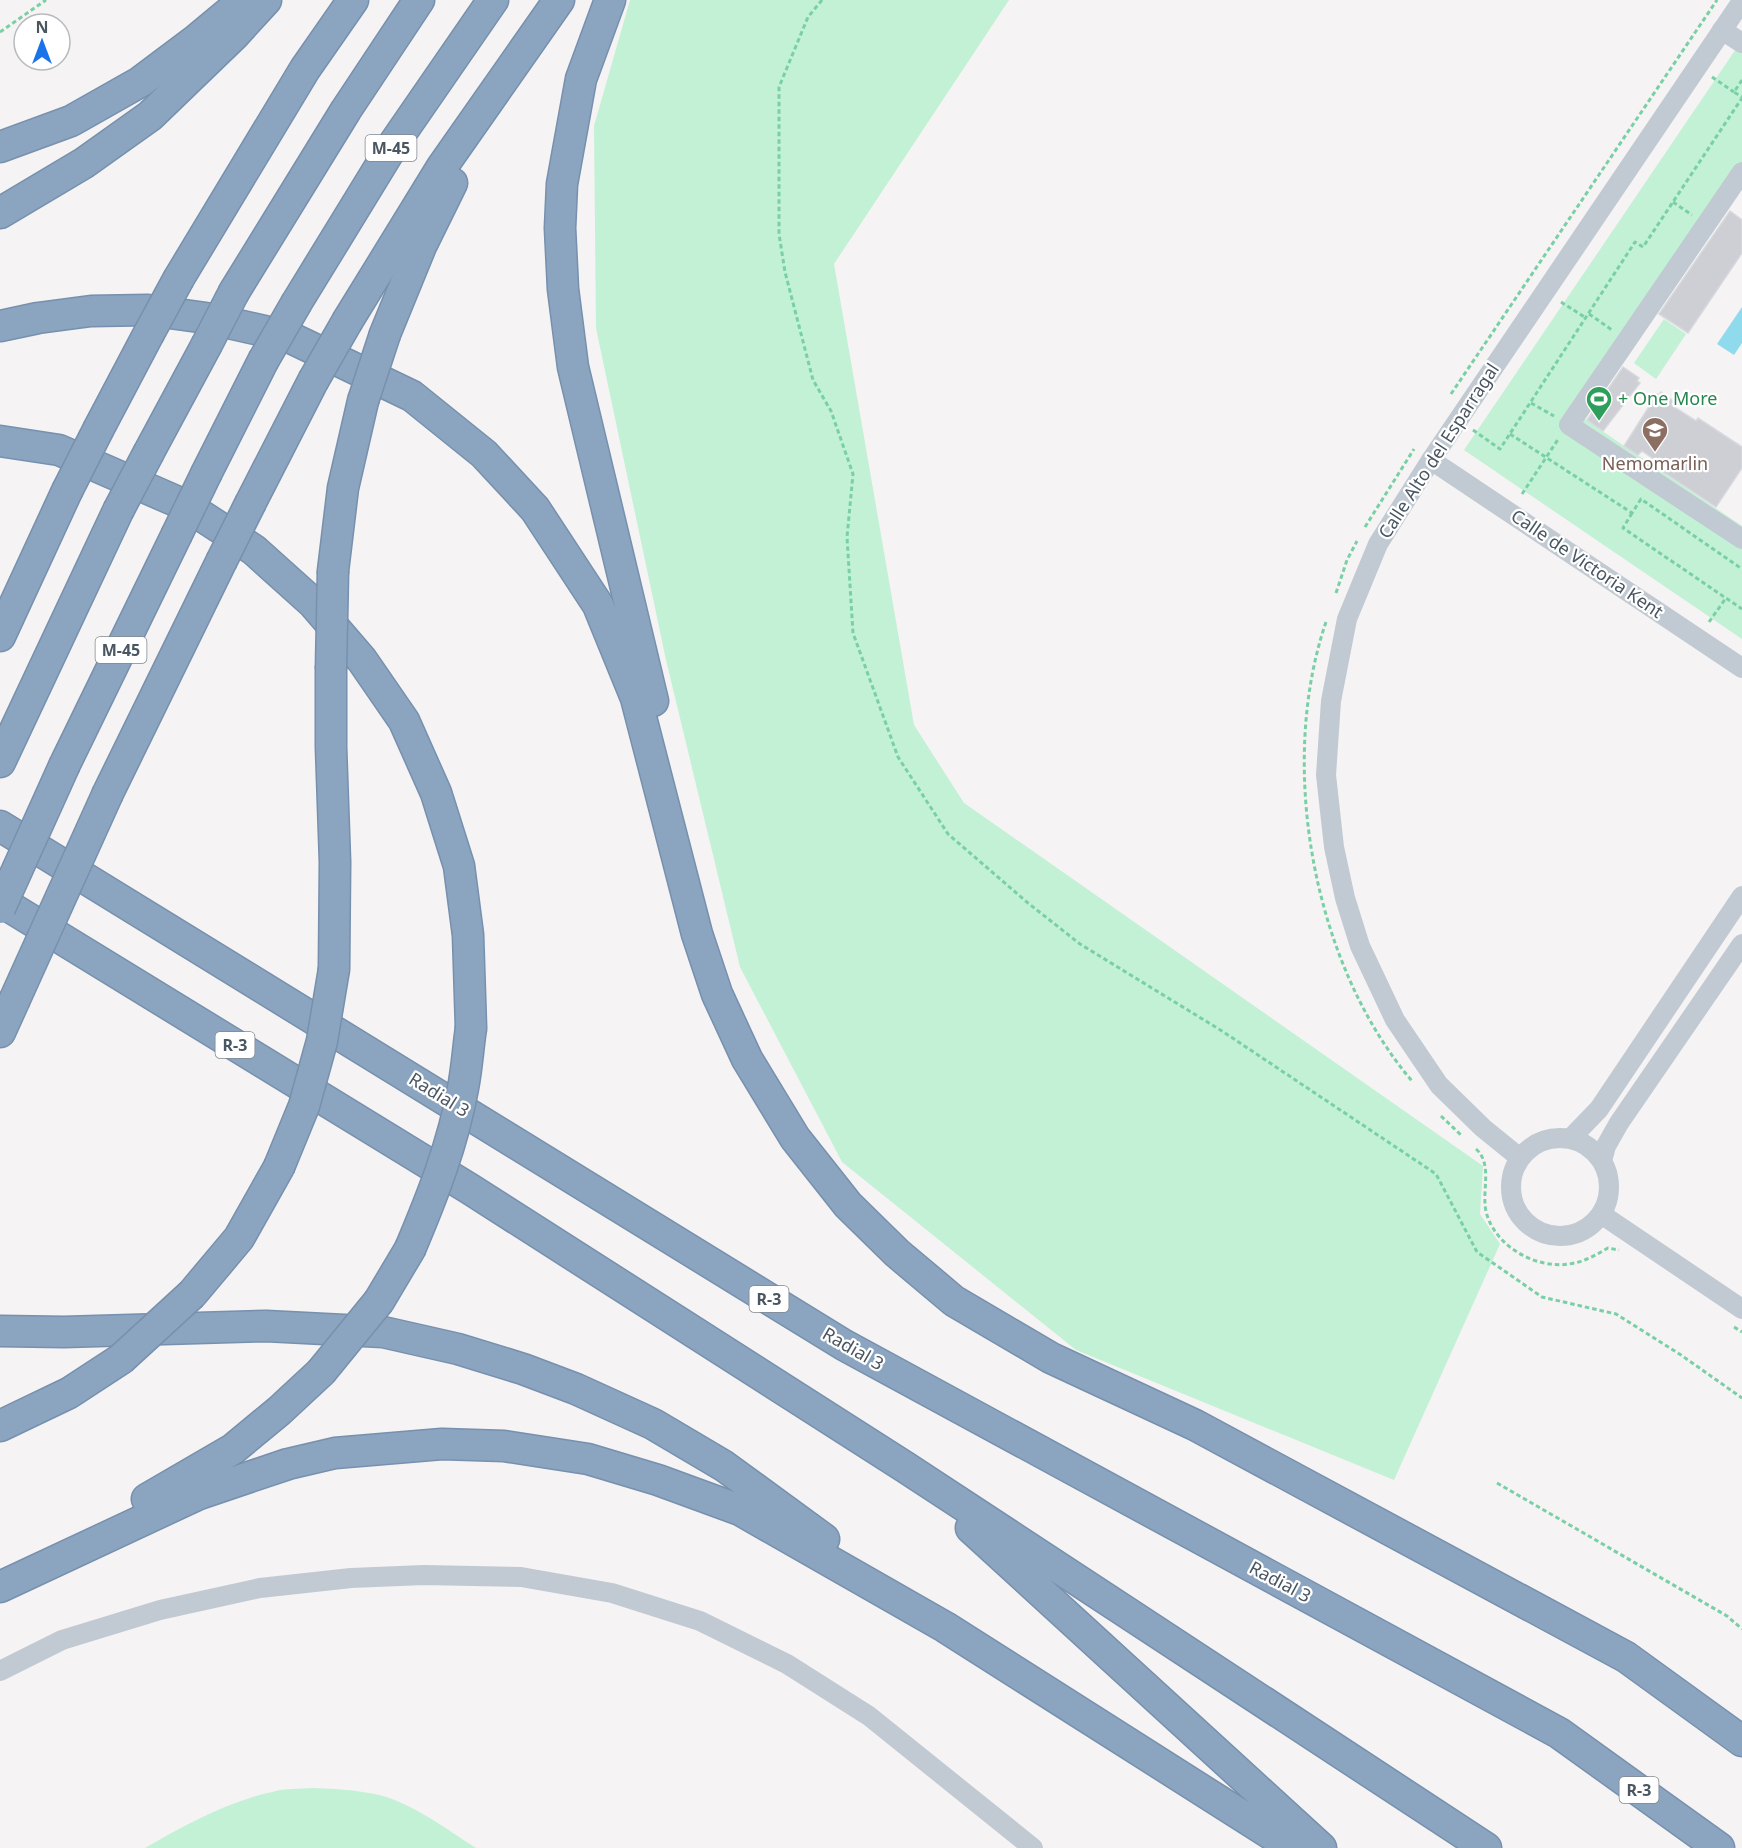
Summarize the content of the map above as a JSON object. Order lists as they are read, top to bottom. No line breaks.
{"streets":{"highway":["M-45","R-3","Radial 3"],"street":["Calle Alto del Esparragal","Calle de Victoria Kent"]},"crossings":[["Calle Alto del Esparragal","Calle de Victoria Kent"]],"places":{"sports":["+ One More"],"school or university":["Nemomarlin"]},"north":"top"}
